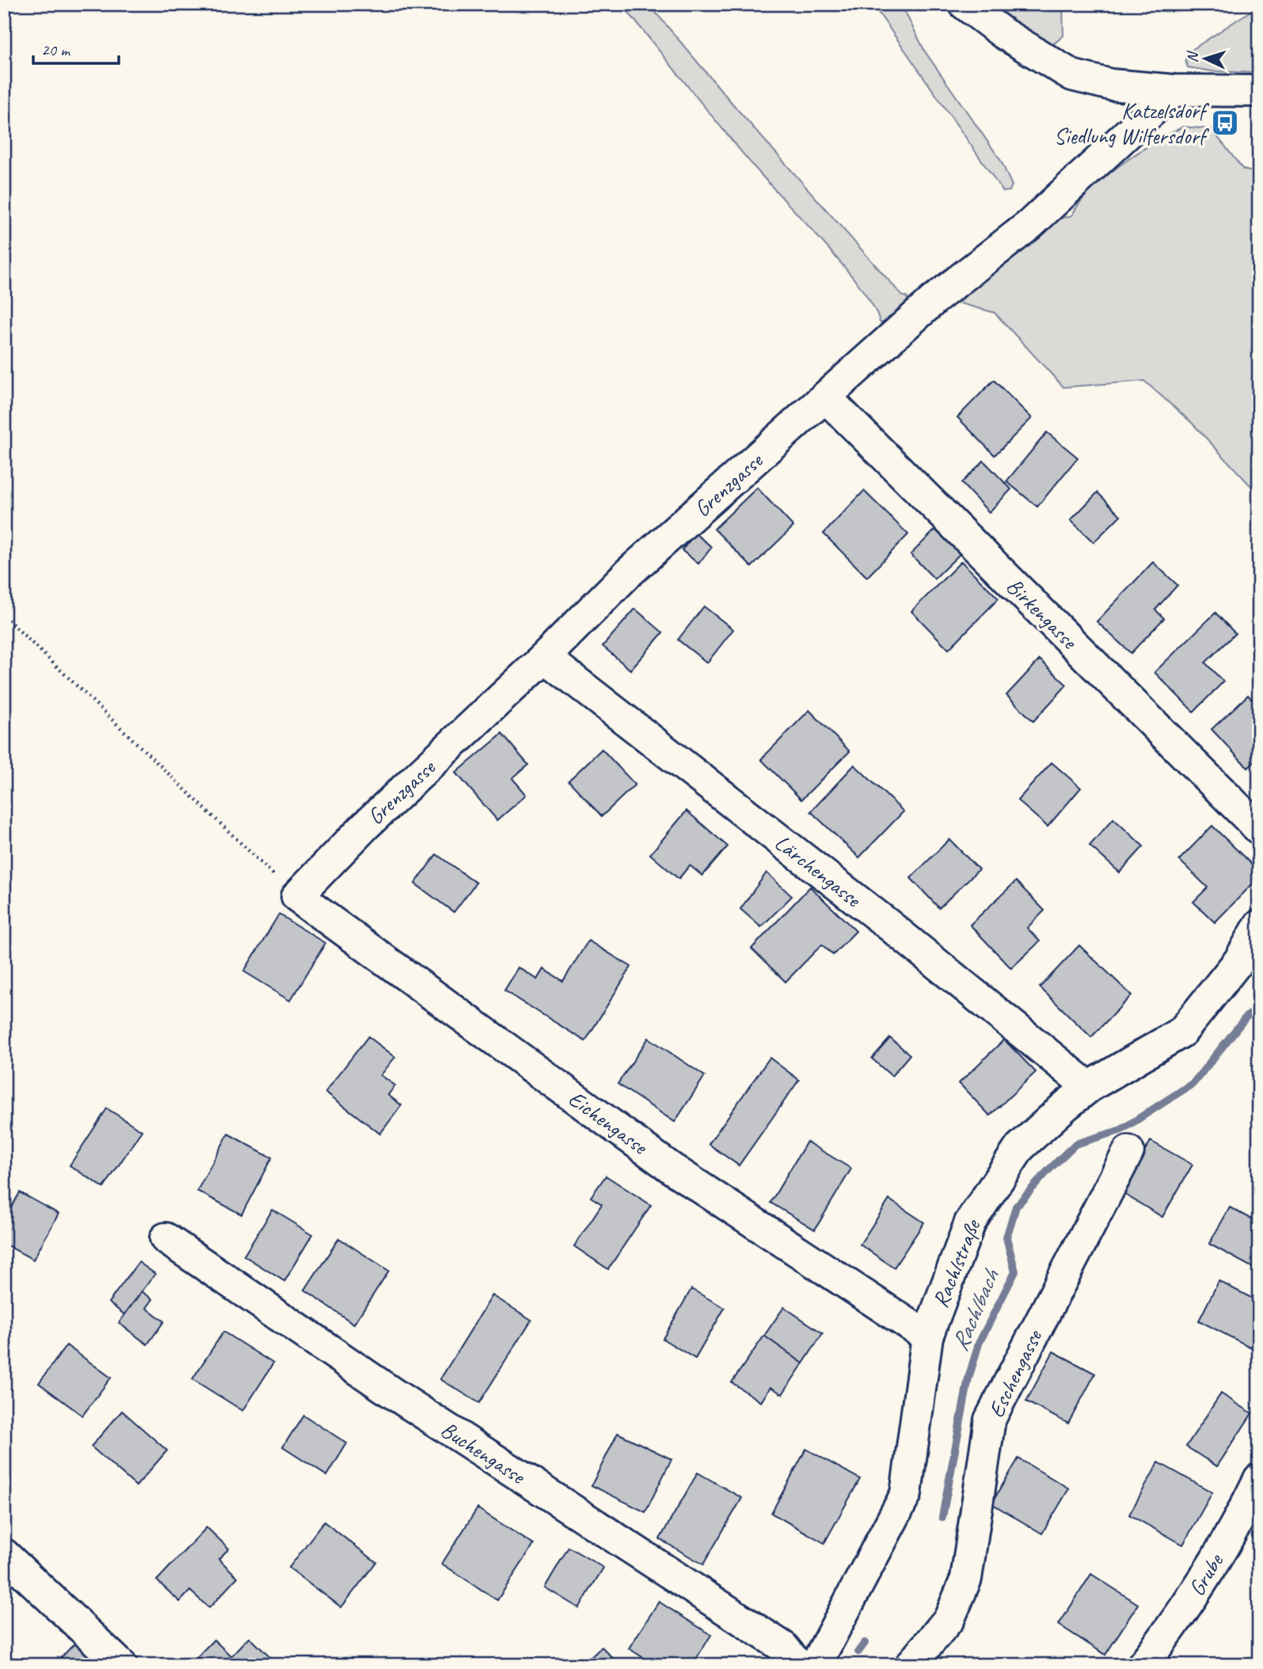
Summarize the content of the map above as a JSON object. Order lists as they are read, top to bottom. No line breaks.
{"streets":{"street":["Grenzgasse","Birkengasse","Lärchengasse","Eichengasse","Rachlstraße","Eschengasse","Buchengasse","Grube"]},"crossings":[["Grenzgasse","Birkengasse"],["Grenzgasse","Lärchengasse"],["Grenzgasse","Eichengasse"],["Lärchengasse","Rachlstraße"],["Eichengasse","Rachlstraße"]],"water":["Rachlbach"],"places":{"bus stop":["Katzelsdorf Siedlung Wilfersdorf"]},"scale_bar":"20 m","north":"left"}
